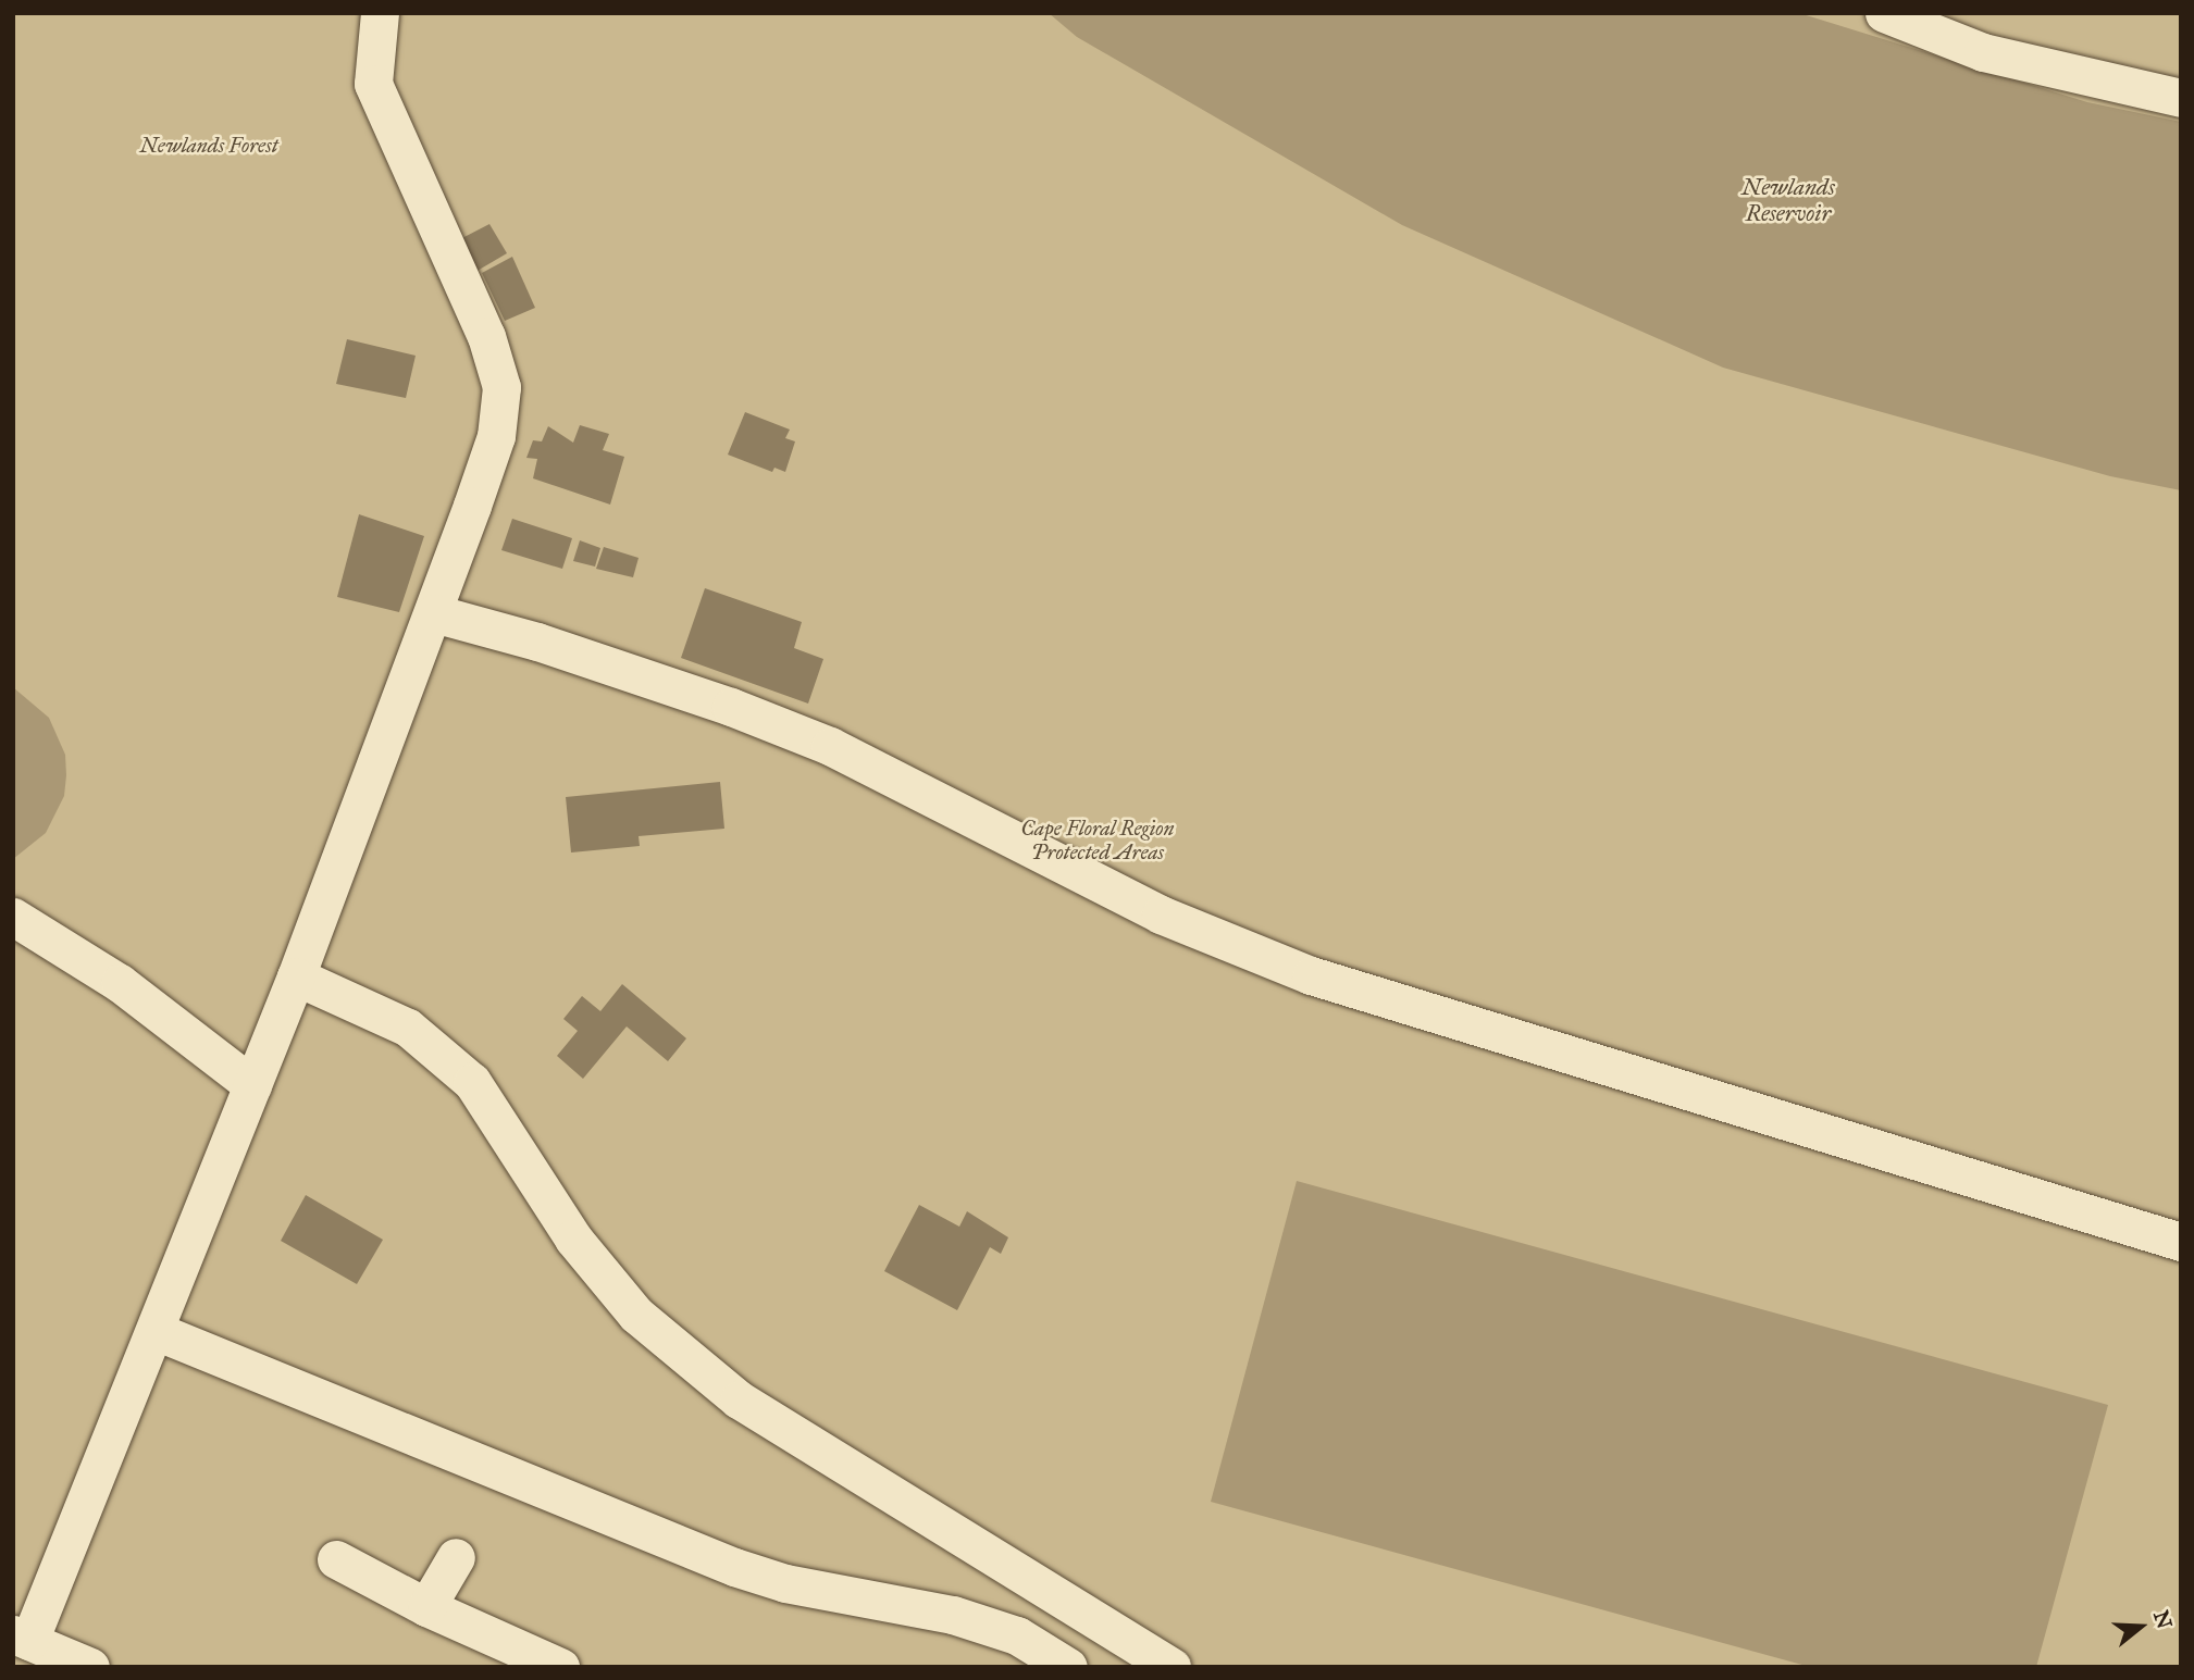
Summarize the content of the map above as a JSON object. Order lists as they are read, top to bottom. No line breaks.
{"water":["Newlands Reservoir"],"parks":["Newlands Forest","Cape Floral Region Protected Areas"],"north":"right"}
